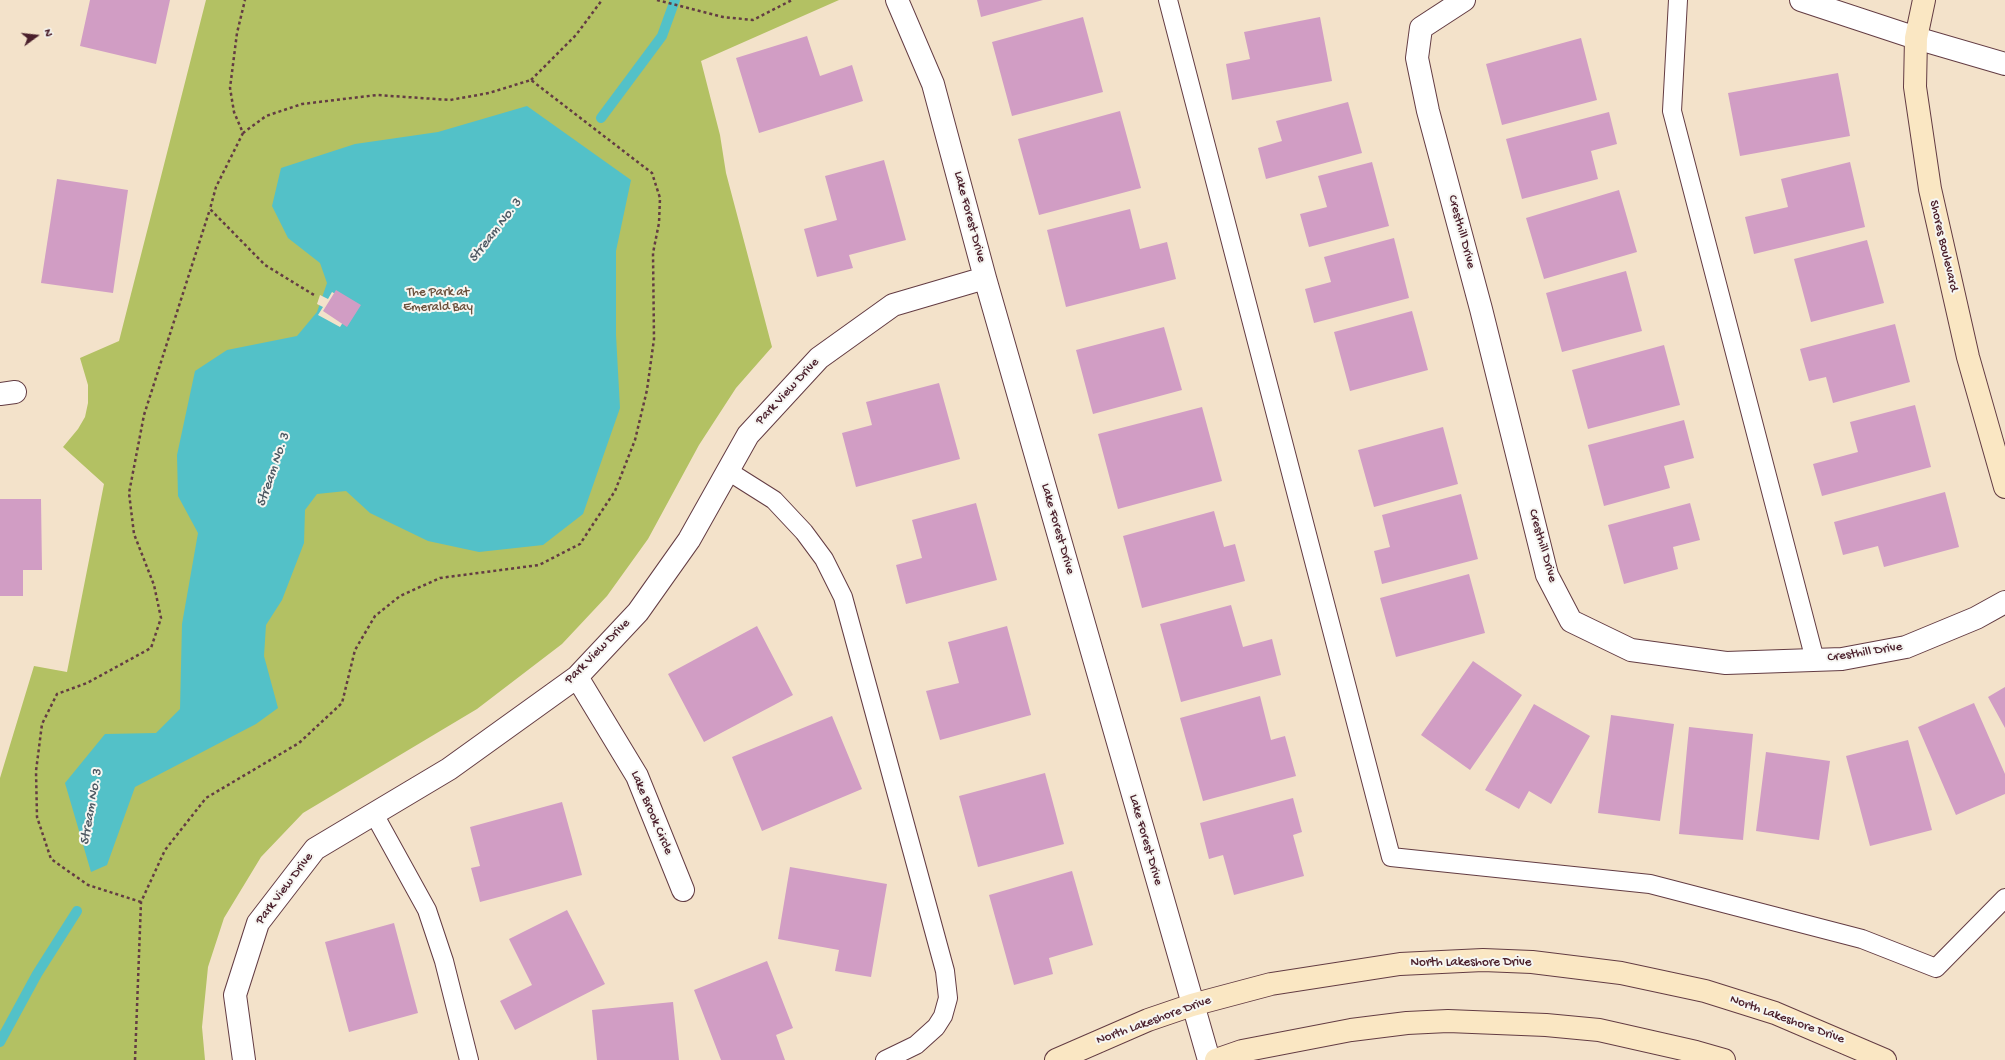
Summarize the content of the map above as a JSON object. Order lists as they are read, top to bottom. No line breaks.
{"streets":{"main road":["Shores Boulevard","North Lakeshore Drive"],"street":["Lake Forest Drive","Cresthill Drive","Park View Drive","Lake Brook Circle"]},"crossings":[["Lake Forest Drive","Park View Drive"],["Lake Forest Drive","North Lakeshore Drive"],["Park View Drive","Lake Brook Circle"]],"water":["Stream No. 3"],"parks":["The Park at Emerald Bay"],"north":"right"}
